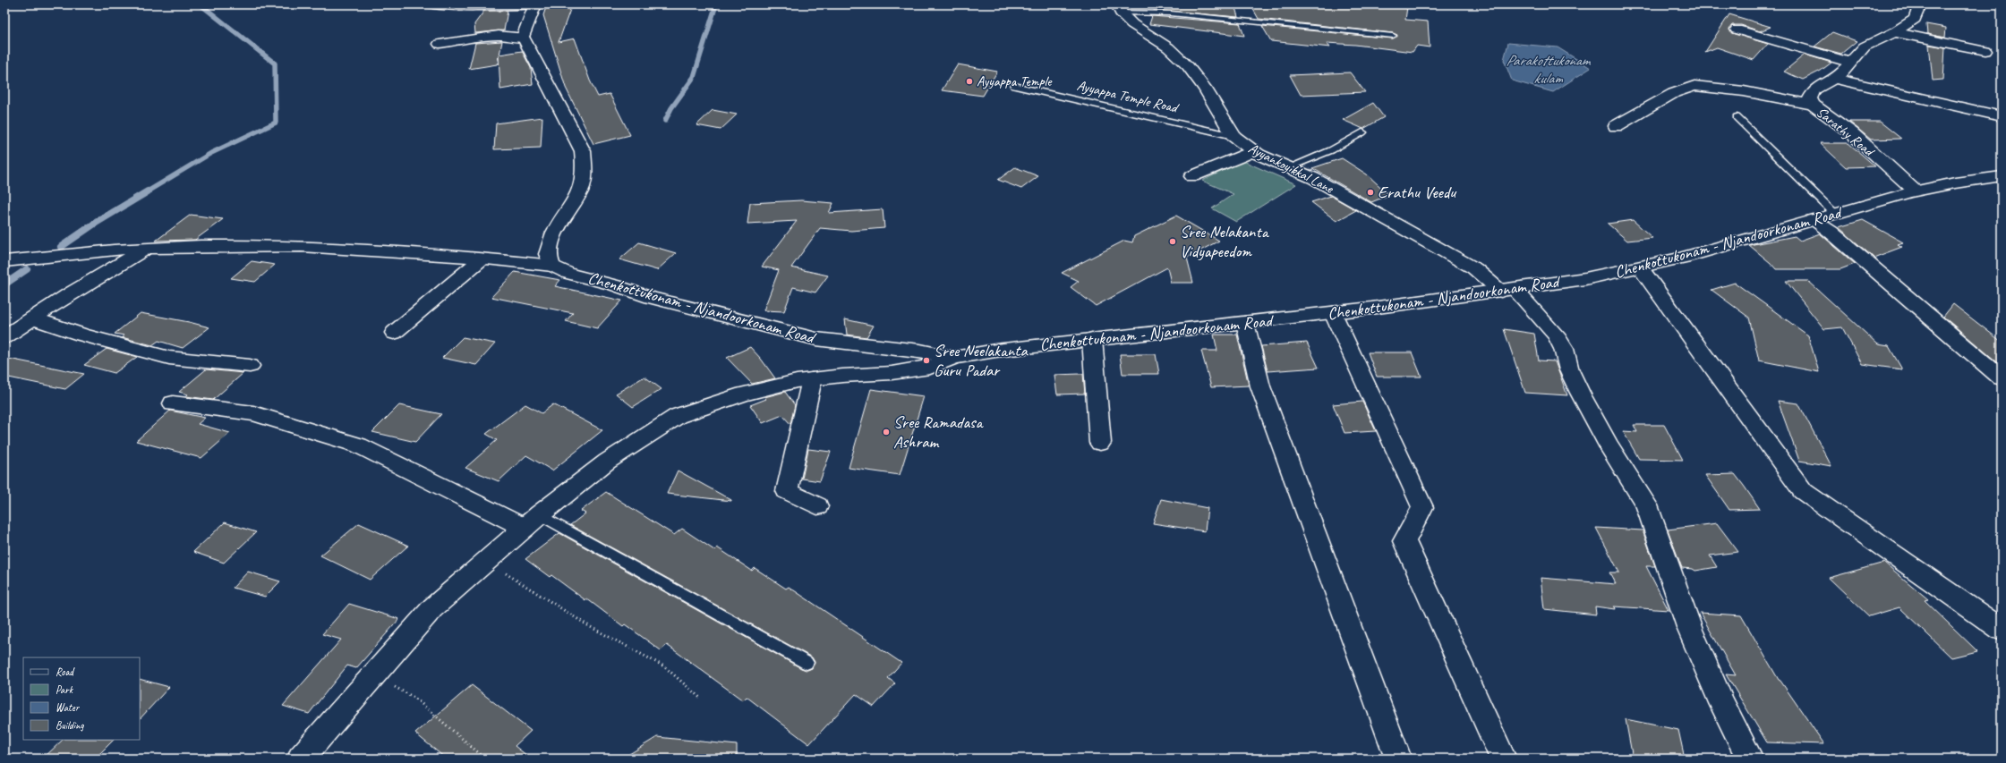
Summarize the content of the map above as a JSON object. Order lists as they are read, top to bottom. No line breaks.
{"streets":{"street":["Sarathy Road","Ayyankoyikkal Lane","Chenkottukonam - Njandoorkonam Road"],"lane":["Ayyappa Temple Road"]},"crossings":[["Ayyappa Temple Road","Ayyankoyikkal Lane"],["Sarathy Road","Chenkottukonam - Njandoorkonam Road"],["Ayyankoyikkal Lane","Chenkottukonam - Njandoorkonam Road"]],"water":["Parakottukonam kulam"],"places":["Ayyappa Temple","Erathu Veedu","Sree Nelakanta Vidyapeedom","Sree Neelakanta Guru Padar","Sree Ramadasa Ashram"],"legend":["Road","Park","Water","Building"]}
